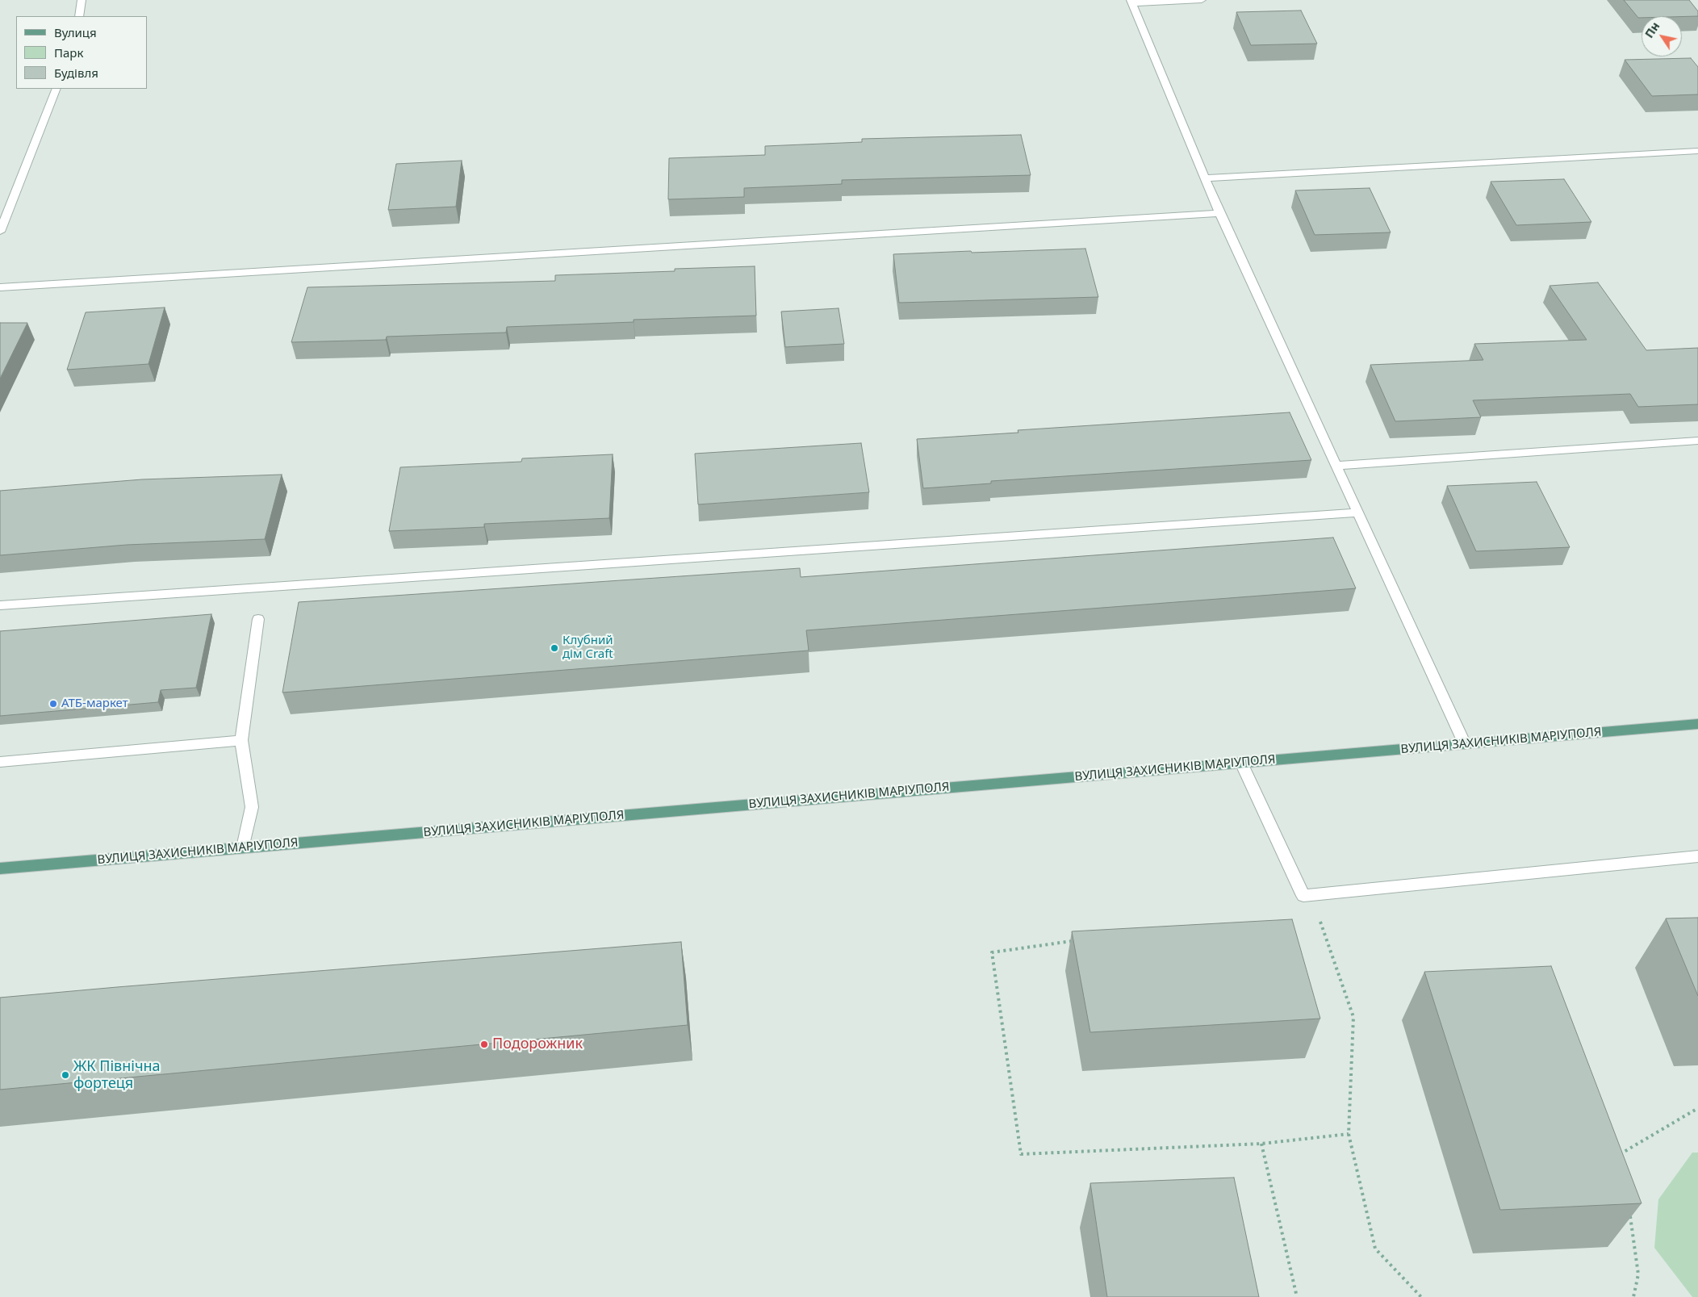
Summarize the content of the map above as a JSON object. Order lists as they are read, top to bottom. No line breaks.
{"streets":{"main road":["ВУЛИЦЯ ЗАХИСНИКІВ МАРІУПОЛЯ"]},"places":["Клубний дім Craft","АТБ-маркет","Подорожник","ЖК Північна фортеця"],"legend":["Вулиця","Парк","Будівля"],"north":"top left"}
